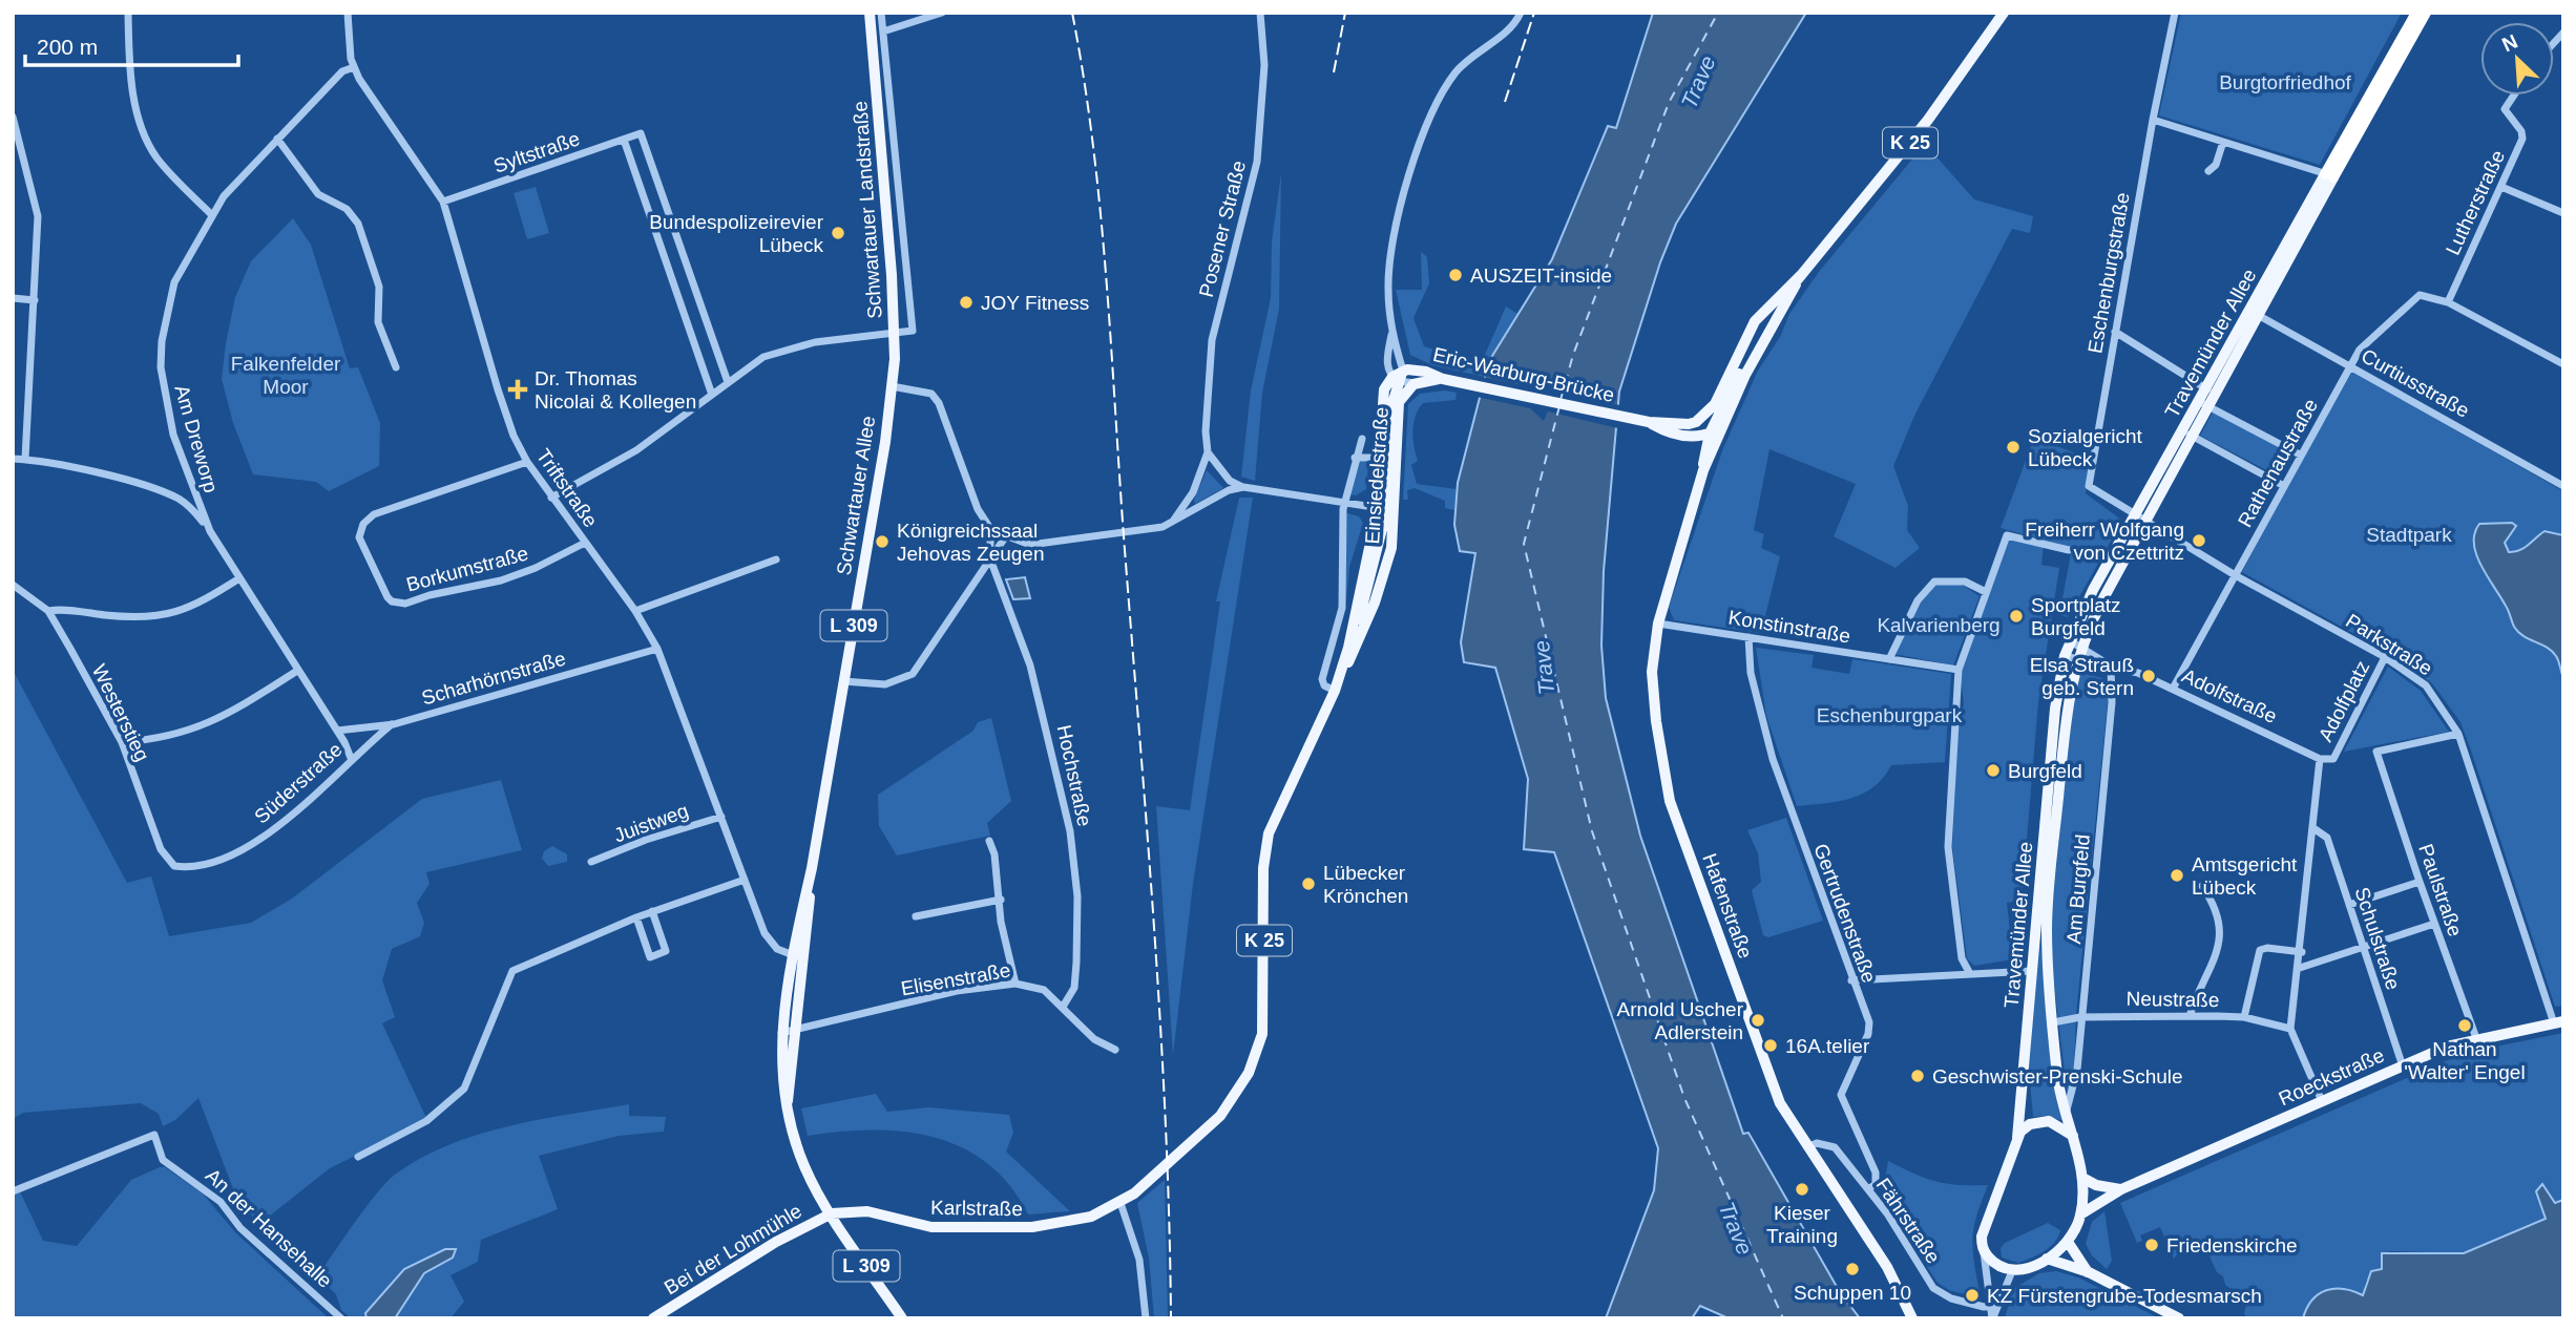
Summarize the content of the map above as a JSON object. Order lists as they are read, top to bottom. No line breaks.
{"streets":{"highway":["Travemünder Allee"],"main road":["K 25","Schwartauer Landstraße","Eric-Warburg-Brücke","Einsiedelstraße","Schwartauer Allee","L 309","Hafenstraße","Roeckstraße","Karlstraße","Bei der Lohmühle"],"street":["Syltstraße","Lutherstraße","Posener Straße","Eschenburgstraße","Curtiusstraße","Am Dreworp","Rathenaustraße","Triftstraße","Borkumstraße","Konstinstraße","Parkstraße","Scharhörnstraße","Adolfstraße","Adolfplatz","Westerstieg","Hochstraße","Süderstraße","Juistweg","Am Burgfeld","Paulstraße","Gertrudenstraße","Schulstraße","Elisenstraße","Neustraße","Fährstraße","An der Hansehalle"]},"crossings":[["K 25","Eric-Warburg-Brücke"],["K 25","Hafenstraße"],["Syltstraße","Triftstraße"],["Lutherstraße","Rathenaustraße"],["Schwartauer Landstraße","Schwartauer Allee"],["Eschenburgstraße","Travemünder Allee"],["Eschenburgstraße","Parkstraße"],["Travemünder Allee","Curtiusstraße"],["Travemünder Allee","Parkstraße"],["Travemünder Allee","Adolfstraße"],["Travemünder Allee","Am Burgfeld"],["Travemünder Allee","Neustraße"],["Travemünder Allee","Roeckstraße"],["Eric-Warburg-Brücke","Einsiedelstraße"],["Eric-Warburg-Brücke","Hafenstraße"],["Curtiusstraße","Rathenaustraße"],["Am Dreworp","Triftstraße"],["Am Dreworp","Scharhörnstraße"],["Am Dreworp","Süderstraße"],["Rathenaustraße","Parkstraße"],["Rathenaustraße","Adolfstraße"],["Einsiedelstraße","Karlstraße"],["Triftstraße","Schwartauer Allee"],["Triftstraße","Borkumstraße"],["Triftstraße","Scharhörnstraße"],["Triftstraße","Juistweg"],["Schwartauer Allee","Elisenstraße"],["Schwartauer Allee","Karlstraße"],["Schwartauer Allee","Bei der Lohmühle"],["Konstinstraße","Hafenstraße"],["Konstinstraße","Gertrudenstraße"],["Parkstraße","Adolfplatz"],["Parkstraße","Paulstraße"],["Parkstraße","Roeckstraße"],["Scharhörnstraße","Süderstraße"],["Adolfstraße","Adolfplatz"],["Adolfstraße","Am Burgfeld"],["Westerstieg","Süderstraße"],["Hochstraße","Elisenstraße"],["Am Burgfeld","Neustraße"],["Paulstraße","Roeckstraße"],["Hafenstraße","Fährstraße"],["Gertrudenstraße","Fährstraße"],["Schulstraße","Roeckstraße"],["Karlstraße","Bei der Lohmühle"]],"water":["Trave"],"parks":["Burgtorfriedhof","Falkenfelder Moor","Stadtpark","Kalvarienberg","Eschenburgpark"],"places":{"other":["Bundespolizeirevier Lübeck","AUSZEIT-inside","JOY Fitness","Sozialgericht Lübeck","Freiherr Wolfgang von Czettritz","Königreichssaal Jehovas Zeugen","Sportplatz Burgfeld","Elsa Strauß geb. Stern","Burgfeld","Amtsgericht Lübeck","Lübecker Krönchen","Arnold Uscher Adlerstein","Nathan 'Walter' Engel","16A.telier","Geschwister-Prenski-Schule","Kieser Training","Friedenskirche","Schuppen 10","KZ Fürstengrube-Todesmarsch"],"health":["Dr. Thomas Nicolai & Kollegen"]},"scale_bar":"200 m","north":"top left"}
